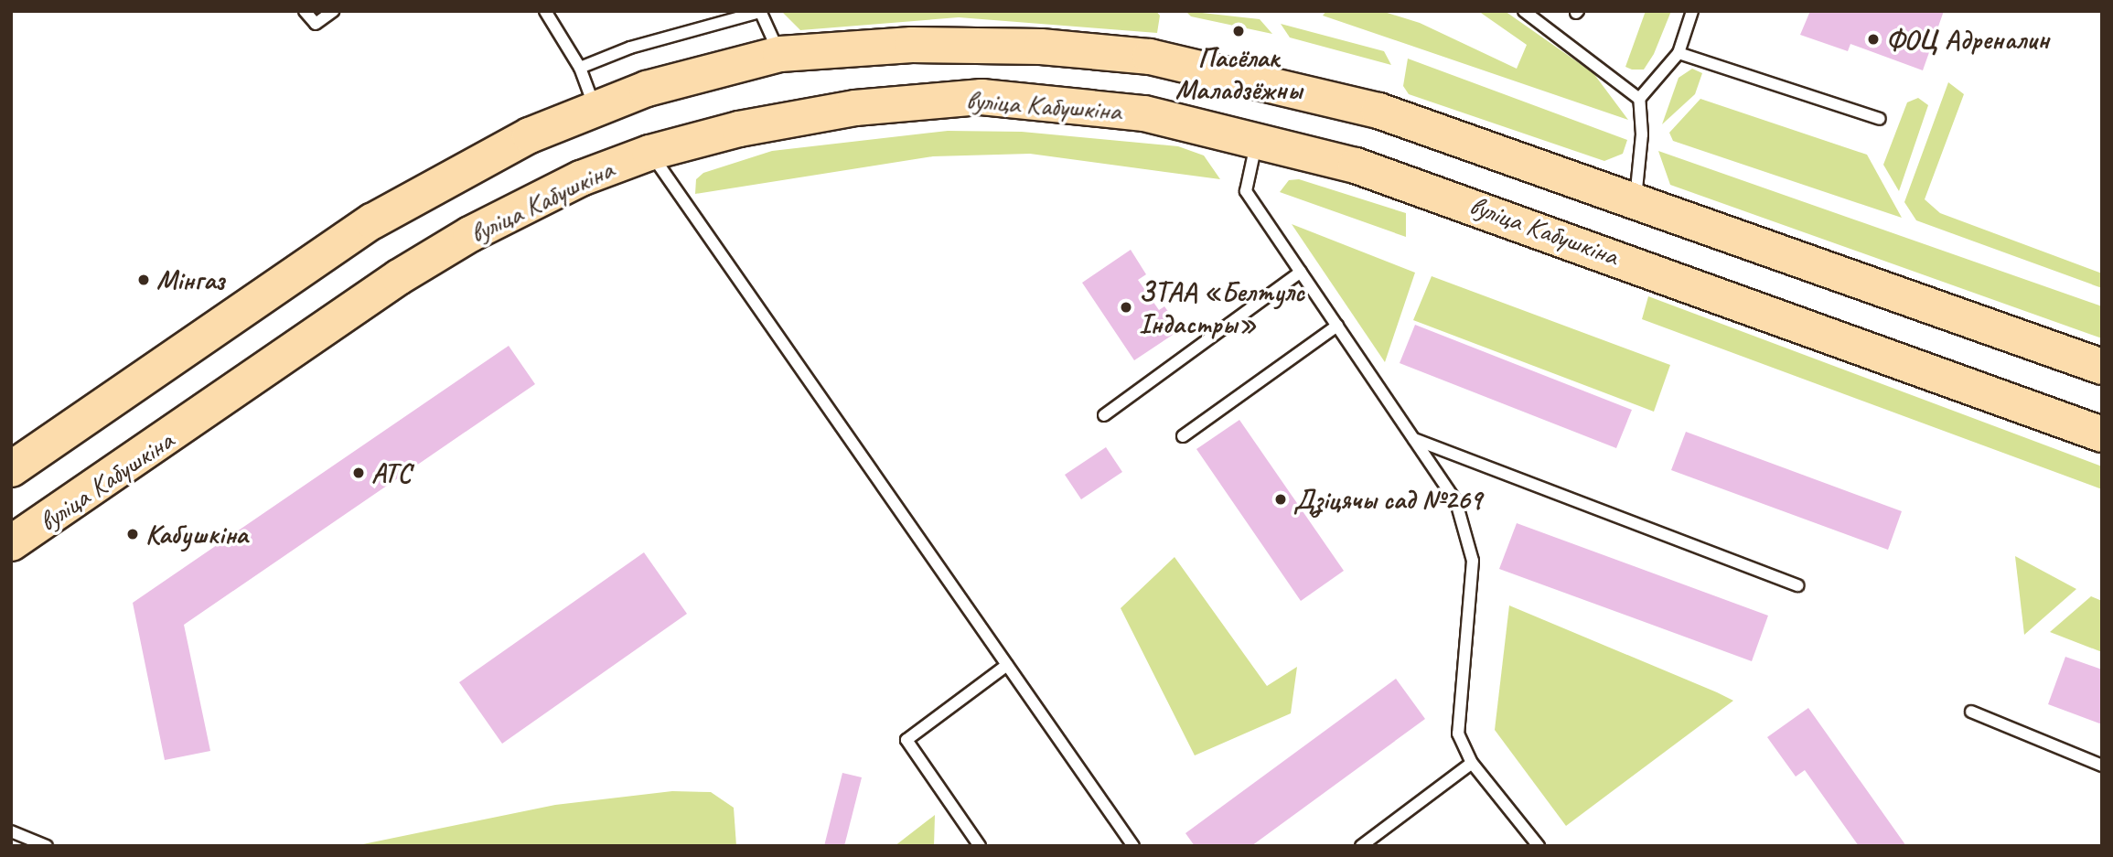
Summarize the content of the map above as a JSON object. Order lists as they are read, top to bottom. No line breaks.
{"streets":{"main road":["вуліца Кабушкіна"]},"places":["Пасёлак Маладзёжны","ФОЦ Адреналин","Мінгаз","ЗТАА «Белтулс Iндастры»","АТС","Дзіцячы сад №269","Кабушкіна"]}
